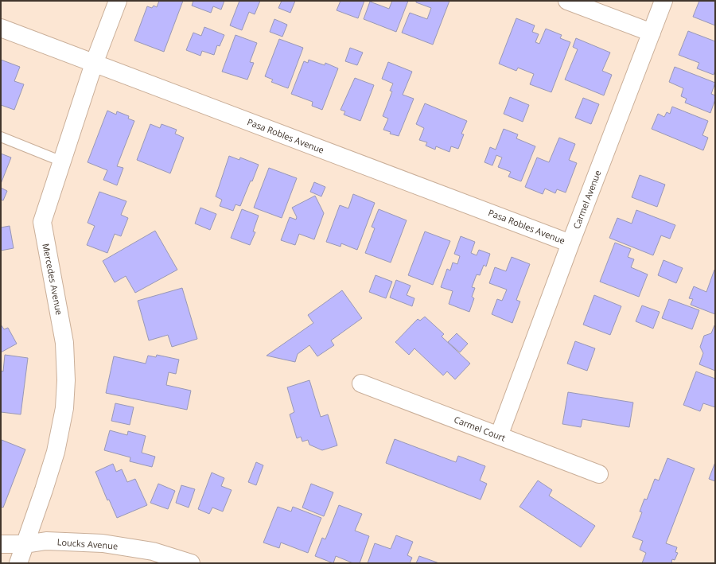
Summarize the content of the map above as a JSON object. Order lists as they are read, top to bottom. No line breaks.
{"streets":{"street":["Pasa Robles Avenue","Carmel Avenue","Mercedes Avenue","Carmel Court","Loucks Avenue"]},"crossings":[["Pasa Robles Avenue","Carmel Avenue"],["Pasa Robles Avenue","Mercedes Avenue"],["Carmel Avenue","Carmel Court"],["Mercedes Avenue","Loucks Avenue"]]}
